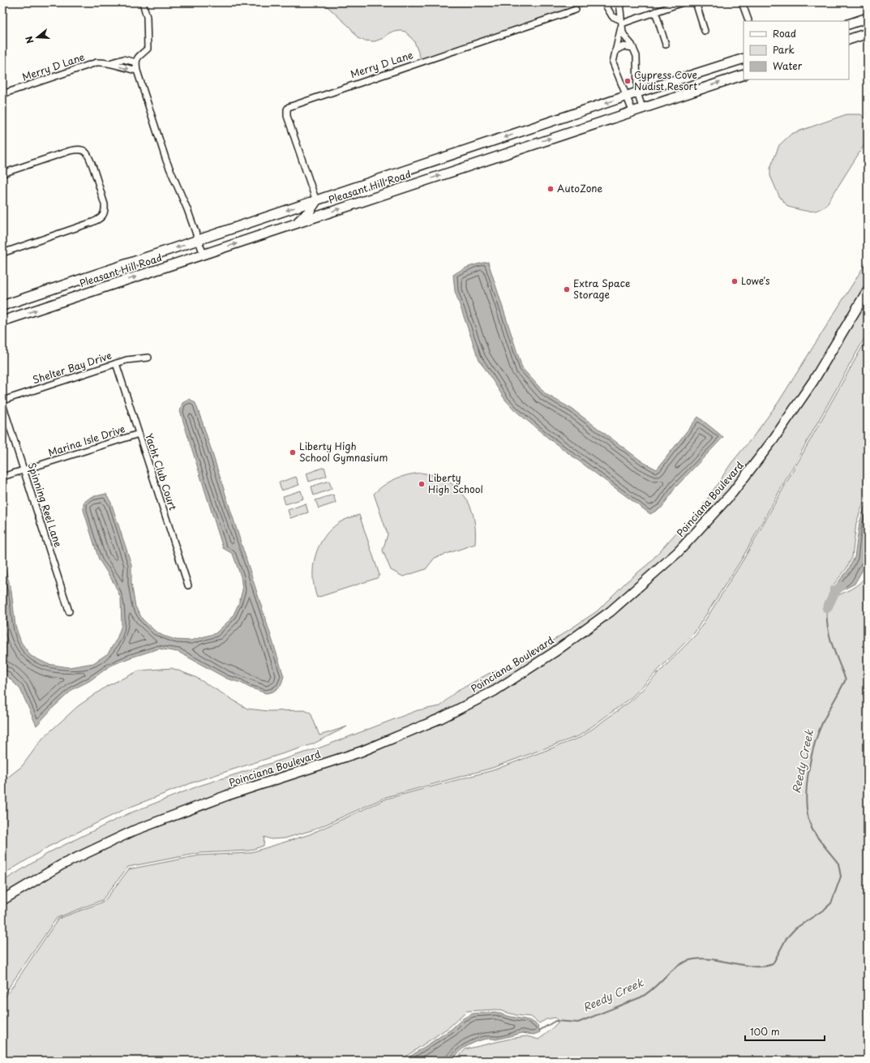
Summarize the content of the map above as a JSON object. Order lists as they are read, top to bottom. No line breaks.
{"streets":{"main road":["Pleasant Hill Road","Poinciana Boulevard"],"street":["Merry D Lane","Shelter Bay Drive","Marina Isle Drive","Yacht Club Court","Spinning Reel Lane"]},"crossings":[["Merry D Lane","Pleasant Hill Road"],["Shelter Bay Drive","Yacht Club Court"],["Marina Isle Drive","Yacht Club Court"],["Marina Isle Drive","Spinning Reel Lane"]],"water":["Reedy Creek"],"places":["Cypress Cove Nudist Resort","AutoZone","Lowe's","Extra Space Storage","Liberty High School Gymnasium","Liberty High School"],"legend":["Road","Park","Water"],"scale_bar":"100 m","north":"left"}
